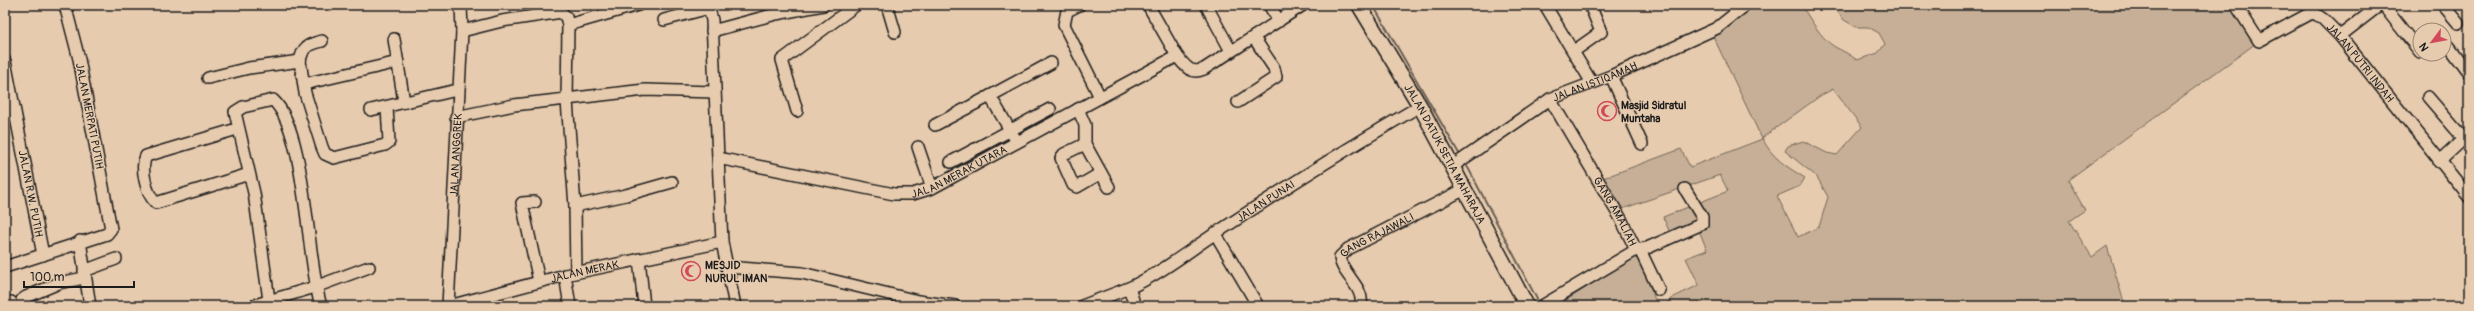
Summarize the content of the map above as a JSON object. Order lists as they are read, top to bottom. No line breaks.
{"streets":{"main road":["JALAN DATUK SETIA MAHARAJA"],"street":["JALAN PUTRI INDAH","JALAN ISTIQAMAH","JALAN MERPATI PUTIH","JALAN ANGGREK","JALAN MERAK UTARA","JALAN R.W. PUTIH","JALAN PUNAI","GANG AMALIAH","GANG RAJAWALI","JALAN MERAK"]},"crossings":[["JALAN ISTIQAMAH","JALAN DATUK SETIA MAHARAJA"],["JALAN ISTIQAMAH","GANG AMALIAH"],["JALAN ANGGREK","JALAN MERAK"],["JALAN DATUK SETIA MAHARAJA","JALAN PUNAI"],["JALAN DATUK SETIA MAHARAJA","GANG RAJAWALI"]],"places":{"mosque":["Masjid Sidratul Muntaha","MESJID NURUL IMAN"]},"scale_bar":"100 m","north":"bottom left"}
